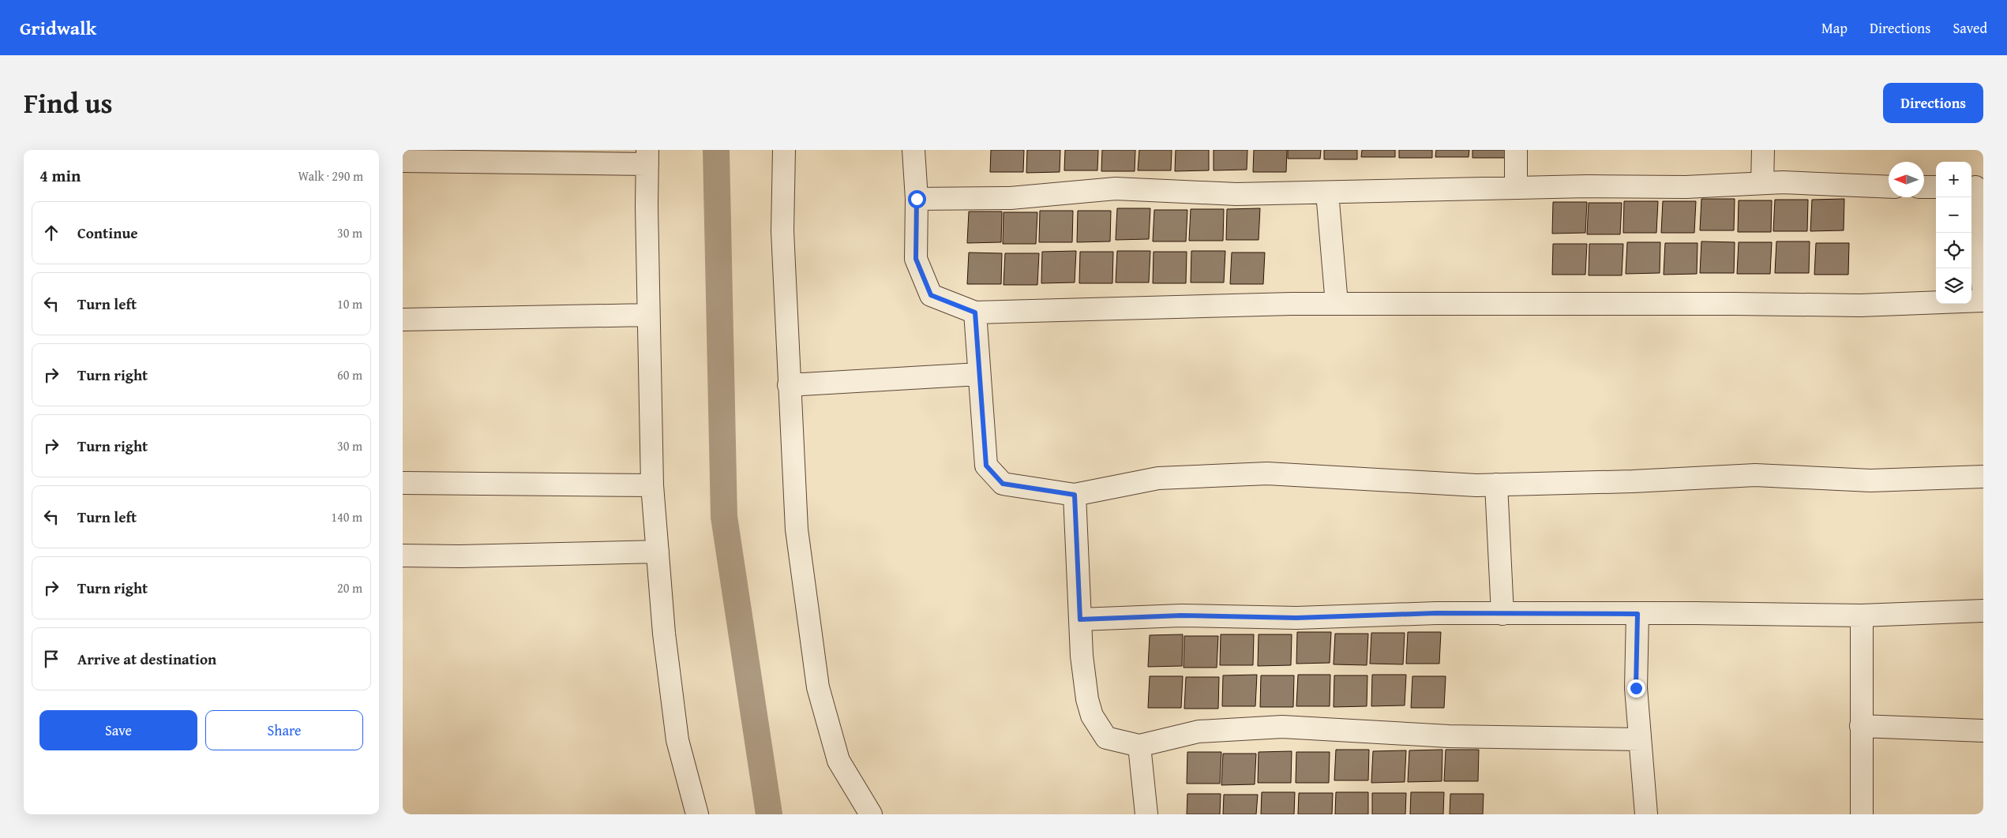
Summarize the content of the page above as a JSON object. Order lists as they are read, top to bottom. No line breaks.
{"north":"left","page":{"header":"Gridwalk","nav":["Map","Directions","Saved"],"title":"Find us","buttons":["Directions",["Save","Share"]],"heading":["4 min","Walk · 290 m"],"map_buttons":["+","−"],"list":[["Continue","30 m"],["Turn left","10 m"],["Turn right","60 m"],["Turn right","30 m"],["Turn left","140 m"],["Turn right","20 m"],"Arrive at destination"]}}
